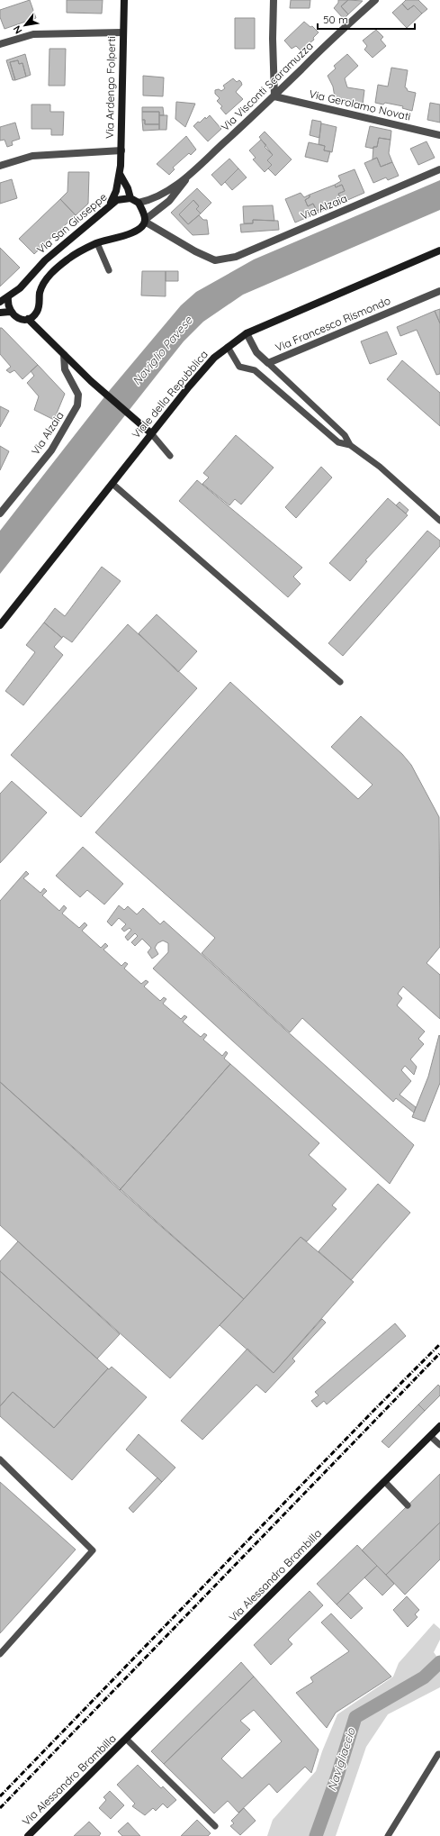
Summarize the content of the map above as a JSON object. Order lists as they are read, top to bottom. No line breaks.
{"streets":{"street":["Via Visconti Scaramuzza","Via Ardengo Folperti","Via Gerolamo Novati","Via Alzaia","Via San Giuseppe","Via Francesco Rismondo","Viale della Repubblica","Via Alessandro Brambilla"]},"crossings":[["Via Visconti Scaramuzza","Via Gerolamo Novati"],["Via Visconti Scaramuzza","Via Alzaia"],["Via Ardengo Folperti","Via San Giuseppe"],["Via Francesco Rismondo","Viale della Repubblica"]],"water":["Naviglio Pavese","Navigliaccio"],"scale_bar":"50 m","north":"bottom left"}
